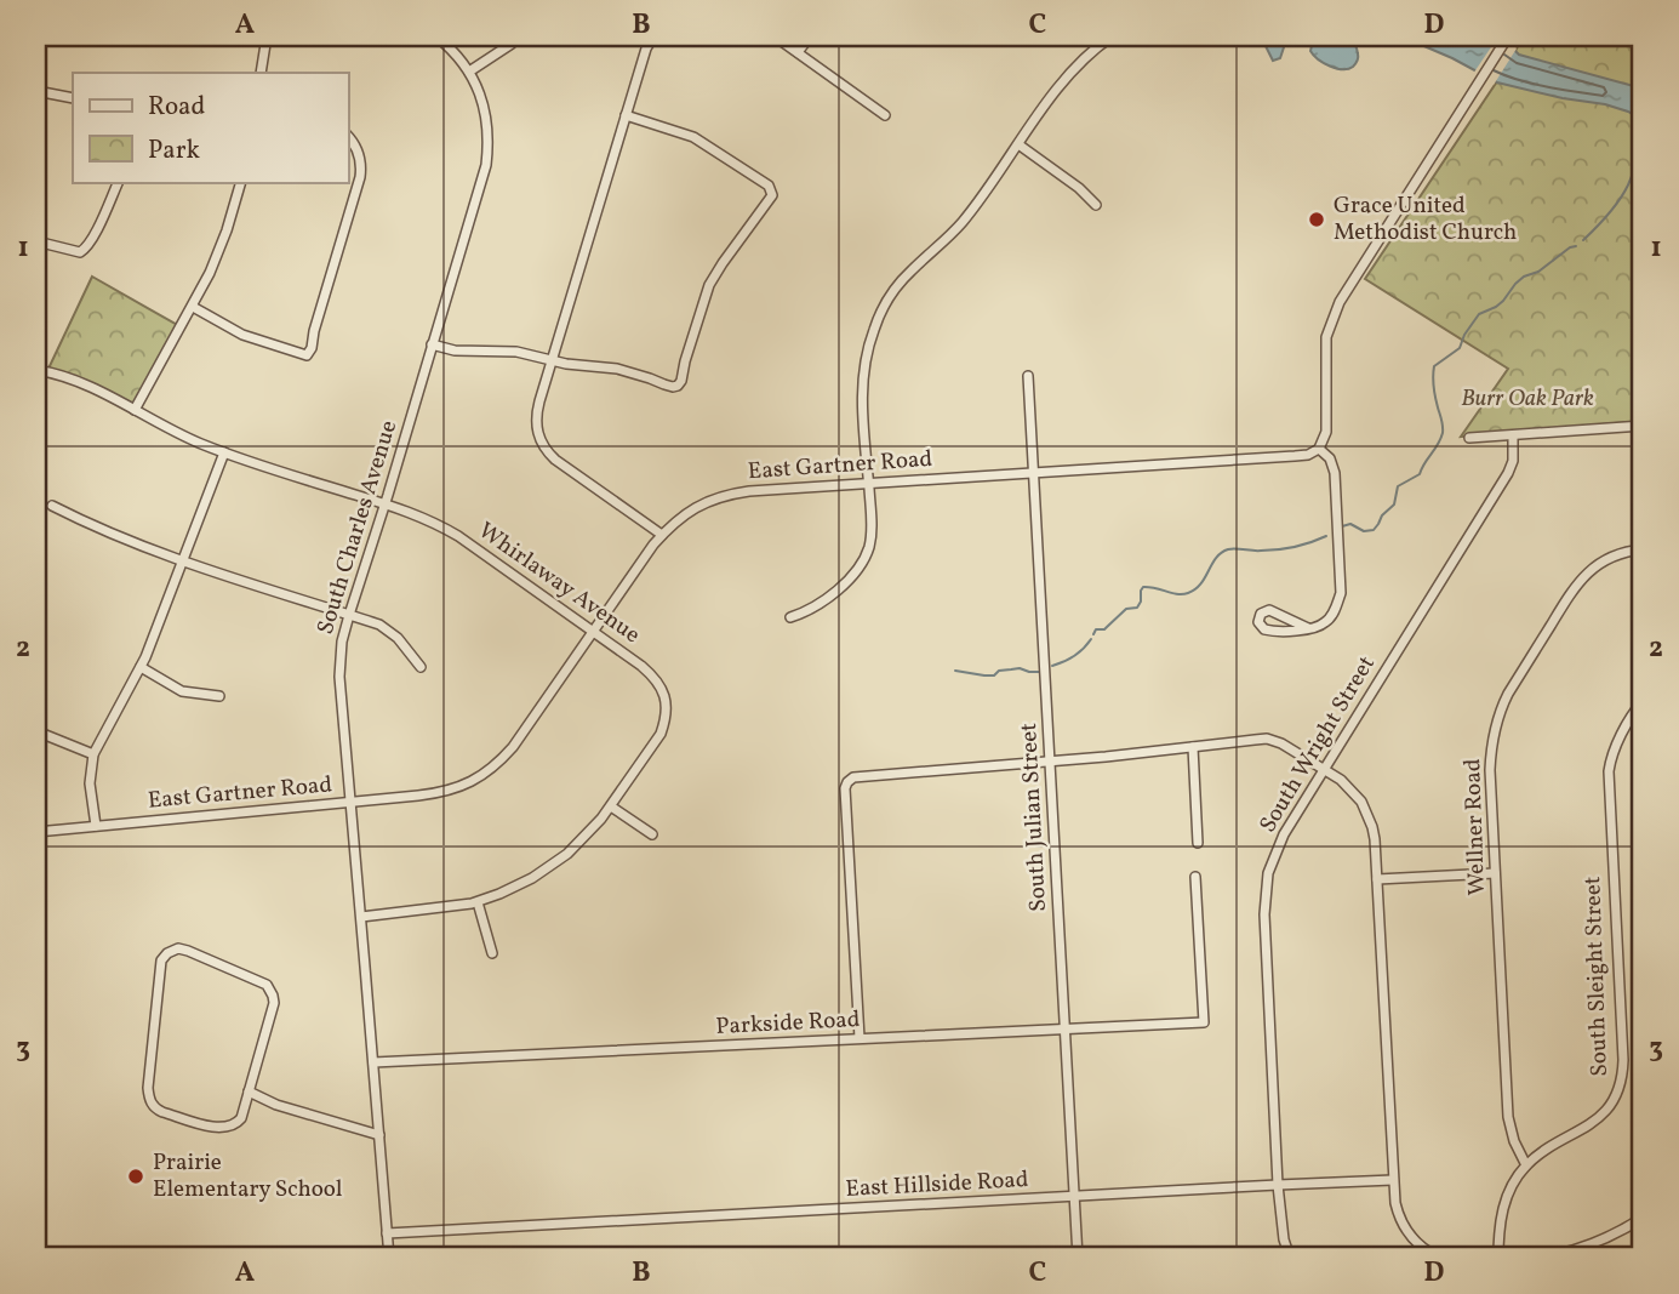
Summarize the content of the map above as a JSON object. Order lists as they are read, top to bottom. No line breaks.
{"streets":{"street":["East Gartner Road","South Charles Avenue","Whirlaway Avenue","South Wright Street","South Julian Street","Wellner Road","South Sleight Street","Parkside Road","East Hillside Road"]},"crossings":[["East Gartner Road","South Charles Avenue"],["East Gartner Road","Whirlaway Avenue"],["East Gartner Road","South Julian Street"],["South Charles Avenue","Whirlaway Avenue"],["South Charles Avenue","Parkside Road"],["South Charles Avenue","East Hillside Road"],["South Wright Street","East Hillside Road"],["South Julian Street","Parkside Road"],["South Julian Street","East Hillside Road"],["Wellner Road","South Sleight Street"]],"parks":["Burr Oak Park"],"places":["Grace United Methodist Church","Prairie Elementary School"],"legend":["Road","Park"],"grid":{"columns":["A","B","C","D"],"rows":["1","2","3"]}}
